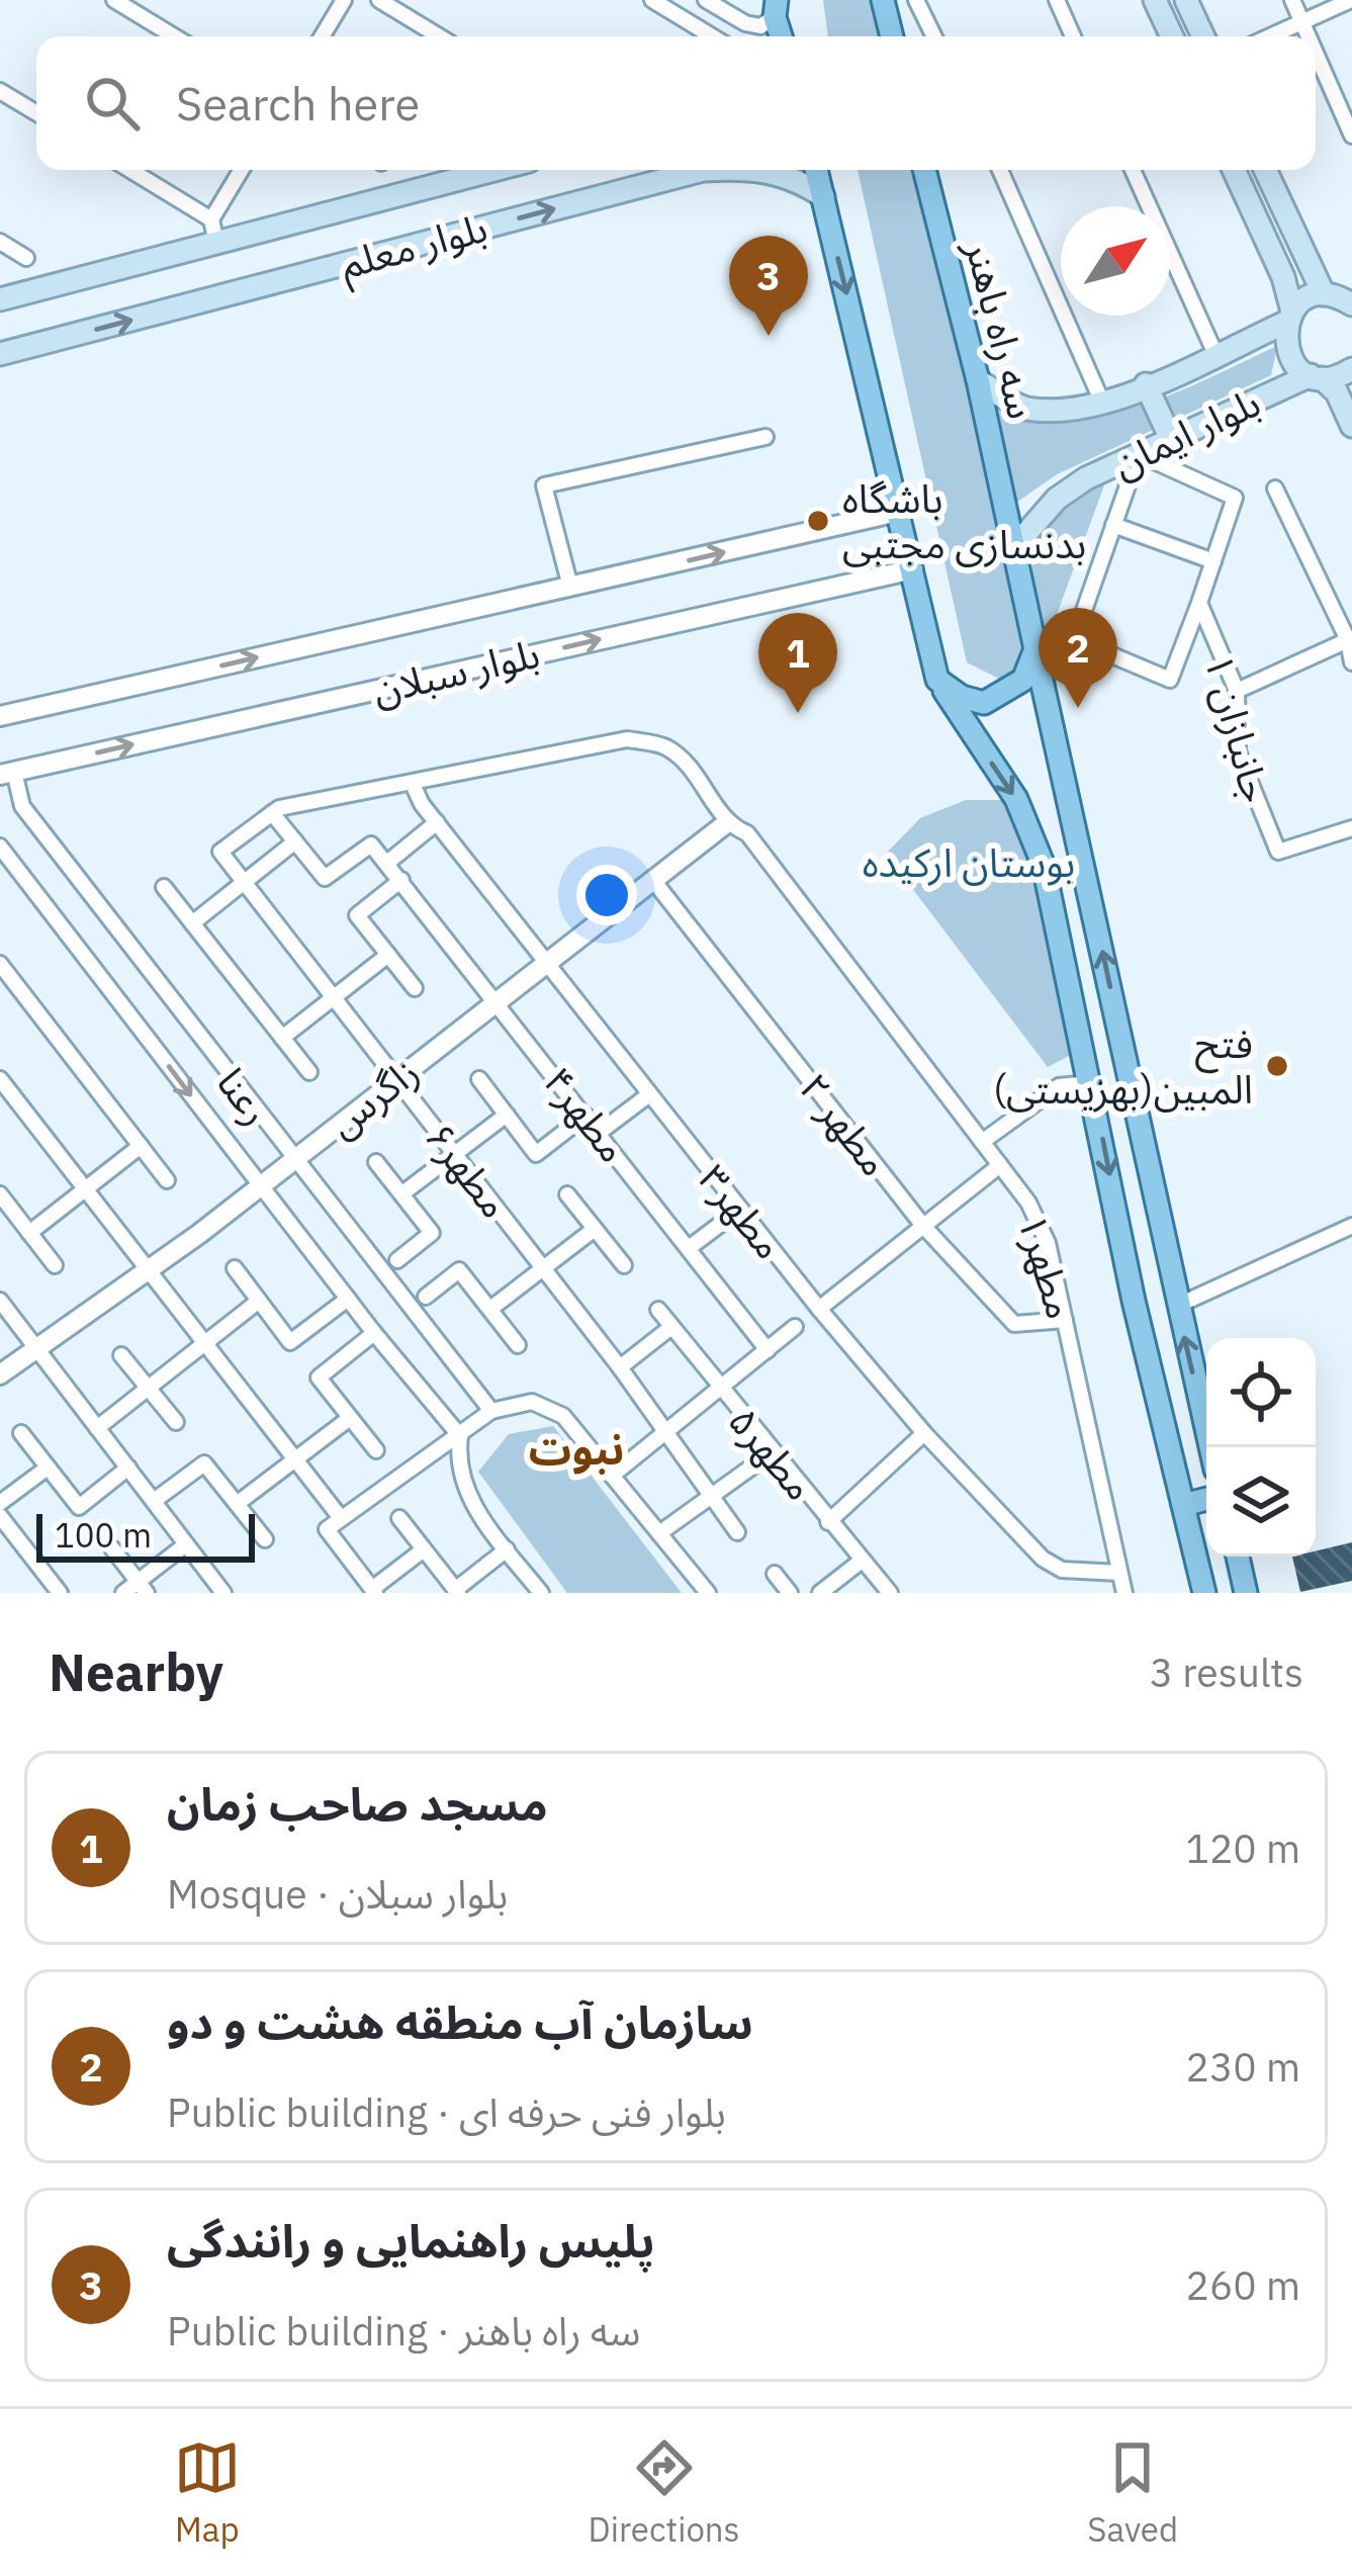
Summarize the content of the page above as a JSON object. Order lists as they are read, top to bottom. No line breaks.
{"streets":{"main road":["بلوار معلم","سه راه باهنر","بلوار ایمان"],"street":["بلوار سبلان","جانبازان ۱","رعنا","زاگرس","مطهر۴","مطهر ۲","مطهر۶","مطهر۳","مطهر۱","مطهر۵"]},"crossings":[["سه راه باهنر","بلوار ایمان"],["بلوار ایمان","جانبازان ۱"],["بلوار سبلان","رعنا"],["رعنا","زاگرس"],["زاگرس","مطهر۴"],["زاگرس","مطهر ۲"],["زاگرس","مطهر۶"],["زاگرس","مطهر۳"],["زاگرس","مطهر۱"],["مطهر ۲","مطهر۱"],["مطهر۶","مطهر۱"],["مطهر۳","مطهر۱"]],"one_way":["بلوار سبلان"],"districts":["نبوت"],"parks":["بوستان ارکیده"],"places":["باشگاه بدنسازی مجتبی","فتح المبین(بهزیستی)"],"scale_bar":"100 m","north":"top right","page":{"search":"Search here","pins":["3","2","1"],"scale":"100 m","heading":["Nearby","3 results"],"list":[{"mark":"1","name":"مسجد صاحب زمان","note":"Mosque · بلوار سبلان","value":"120 m"},{"mark":"2","name":"سازمان آب منطقه هشت و دو","note":"Public building · بلوار فنی حرفه ای","value":"230 m"},{"mark":"3","name":"پلیس راهنمایی و رانندگی","note":"Public building · سه راه باهنر","value":"260 m"}],"nav":["Map","Directions","Saved"]}}
